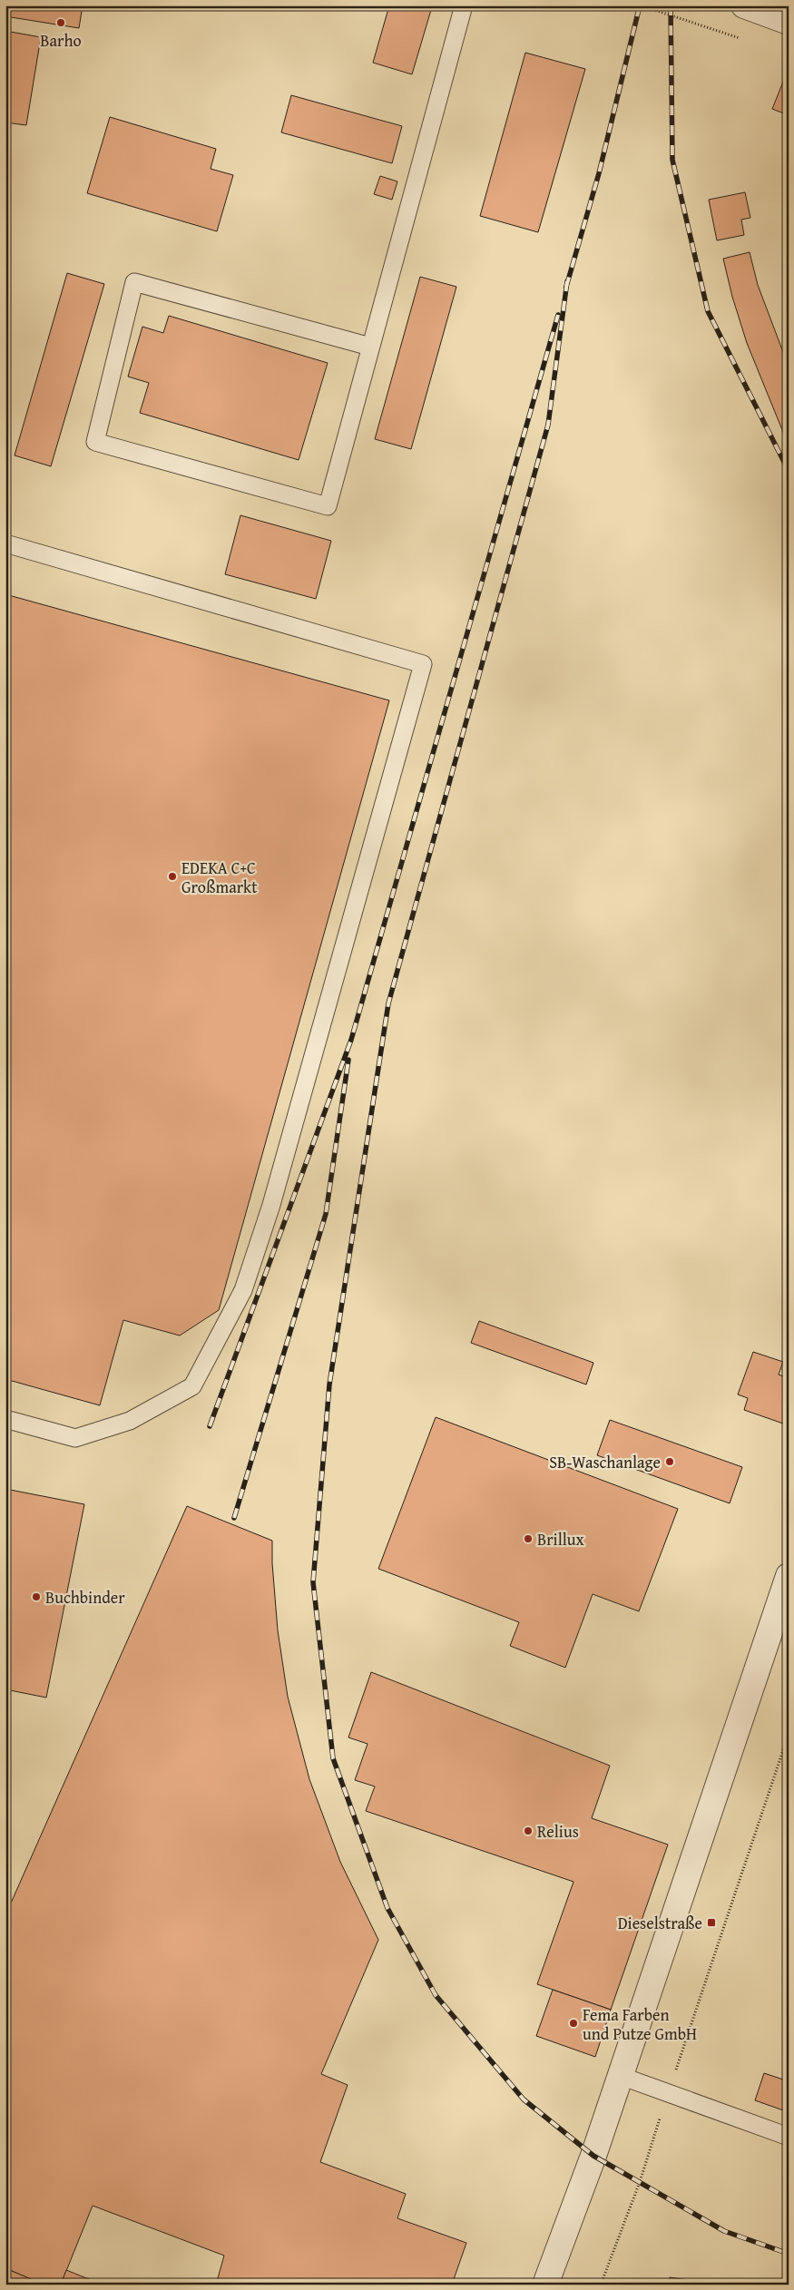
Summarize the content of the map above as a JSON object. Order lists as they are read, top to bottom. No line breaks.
{"places":{"other":["Barho","EDEKA C+C Großmarkt","SB-Waschanlage","Brillux","Buchbinder","Relius","Fema Farben und Putze GmbH"],"transit":["Dieselstraße"]}}
